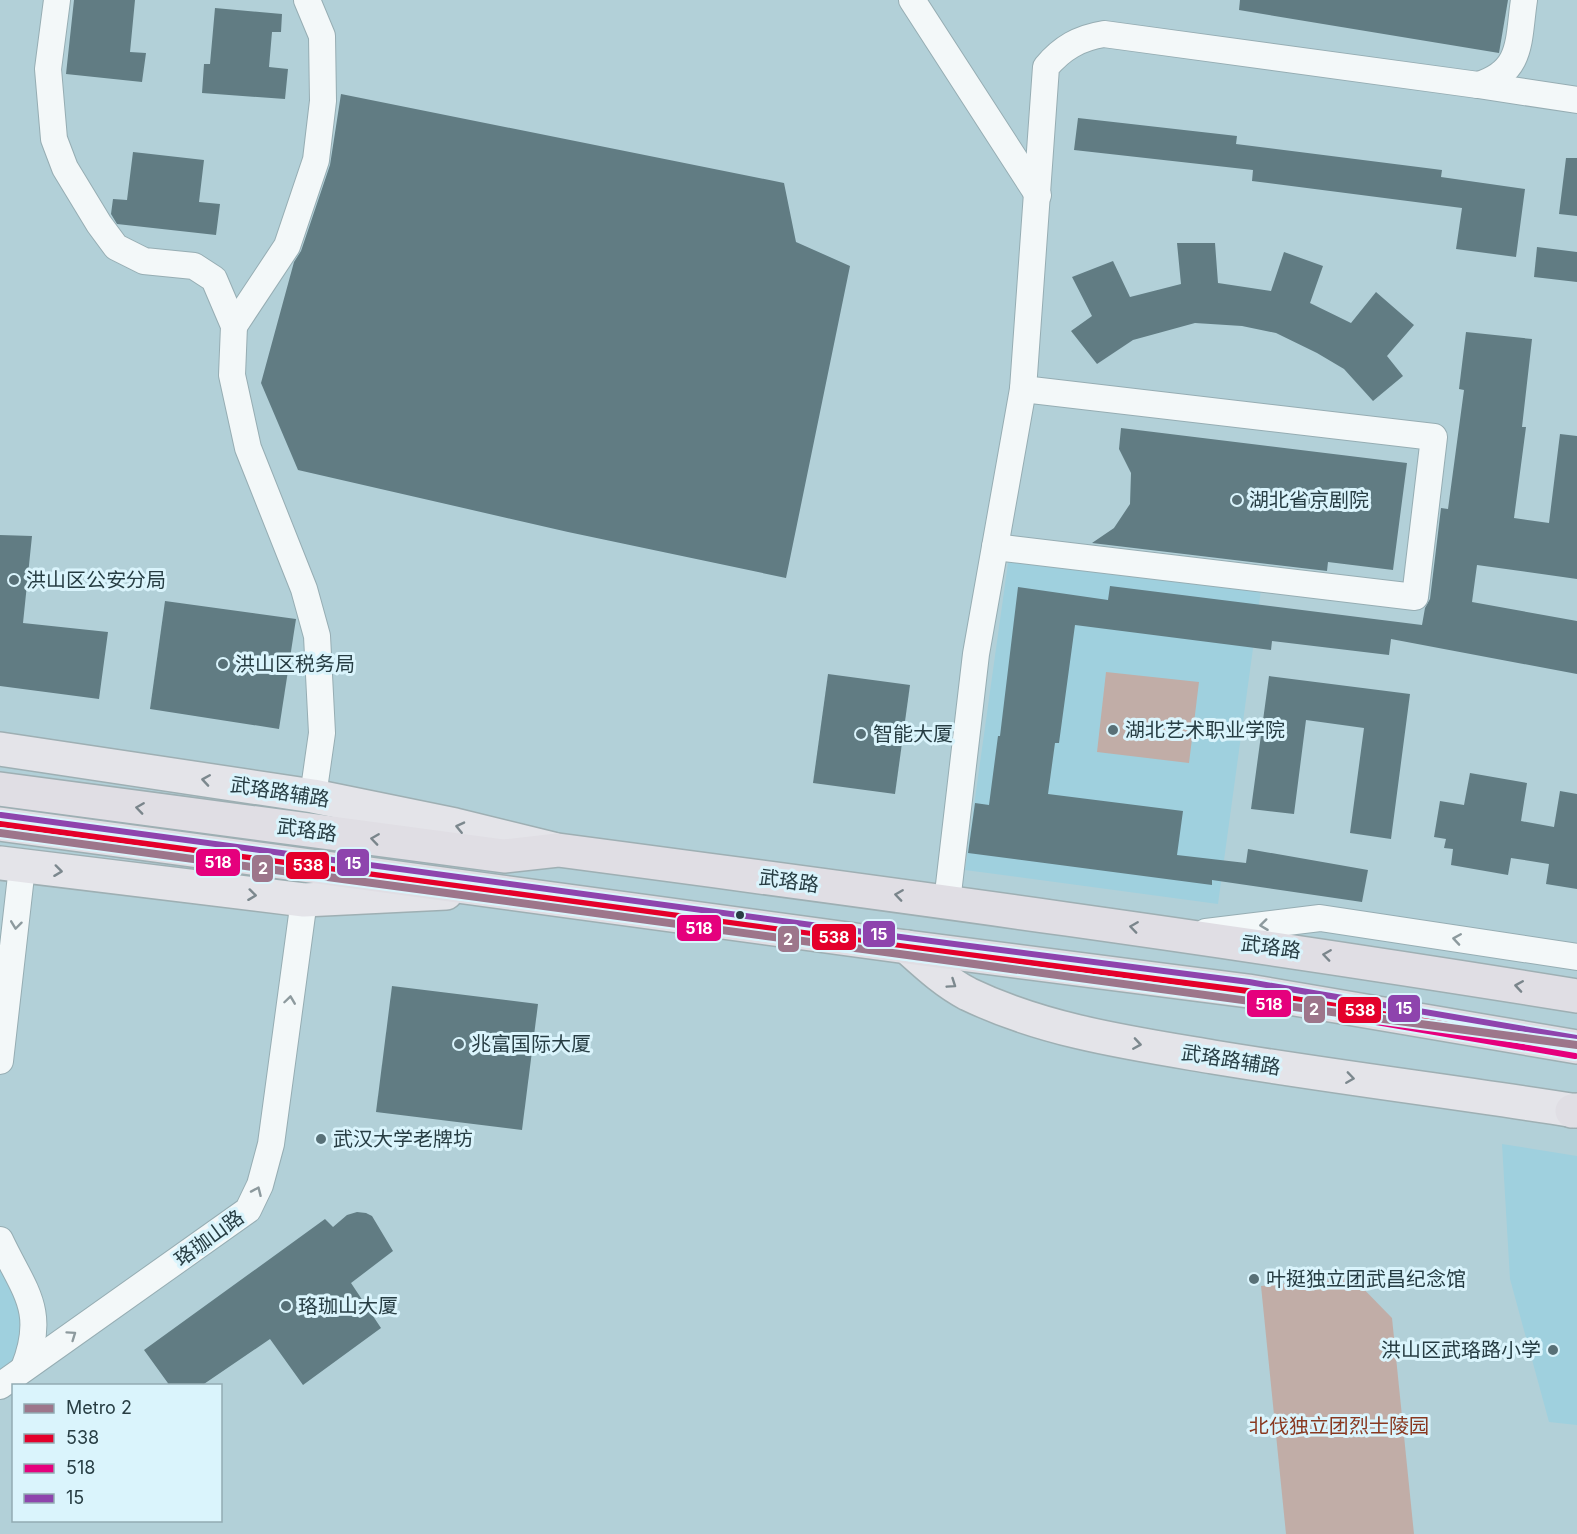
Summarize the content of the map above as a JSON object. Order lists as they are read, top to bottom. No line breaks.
{"streets":{"highway":["武珞路"],"main road":["武珞路辅路"],"street":["珞珈山路"]},"crossings":[["武珞路辅路","武珞路"]],"one_way":["珞珈山路"],"parks":["北伐独立团烈士陵园"],"places":["湖北省京剧院","洪山区公安分局","洪山区税务局","湖北艺术职业学院","智能大厦","兆富国际大厦","武汉大学老牌坊","叶挺独立团武昌纪念馆","珞珈山大厦","洪山区武珞路小学"],"lines":["transit line 15","transit line 538","metro line 2","transit line 518"],"legend":["Metro 2","538","518","15"]}
